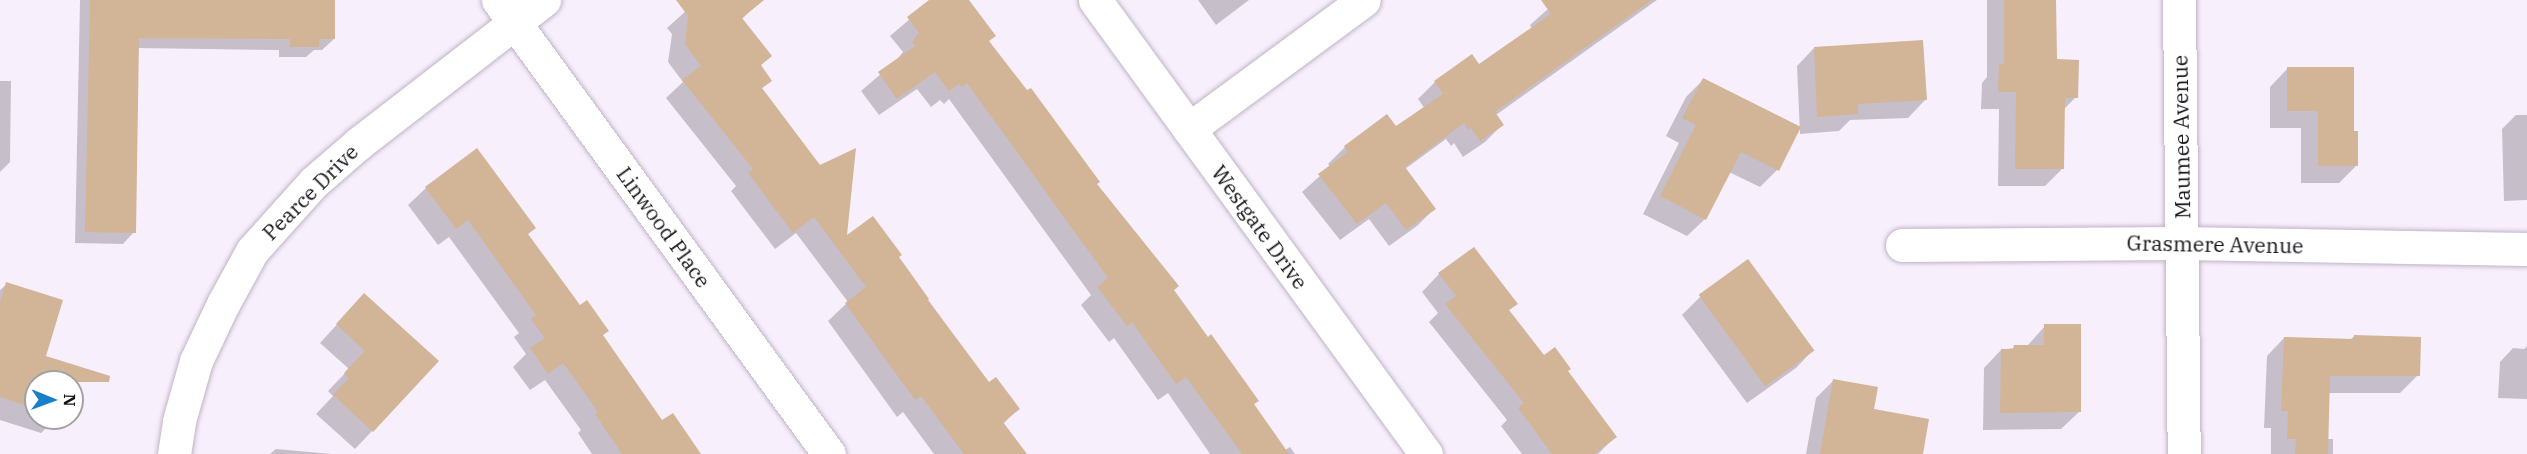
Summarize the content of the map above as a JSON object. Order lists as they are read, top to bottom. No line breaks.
{"streets":{"street":["Maumee Avenue","Pearce Drive","Linwood Place","Westgate Drive","Grasmere Avenue"]},"crossings":[["Maumee Avenue","Grasmere Avenue"],["Pearce Drive","Linwood Place"]],"north":"right"}
